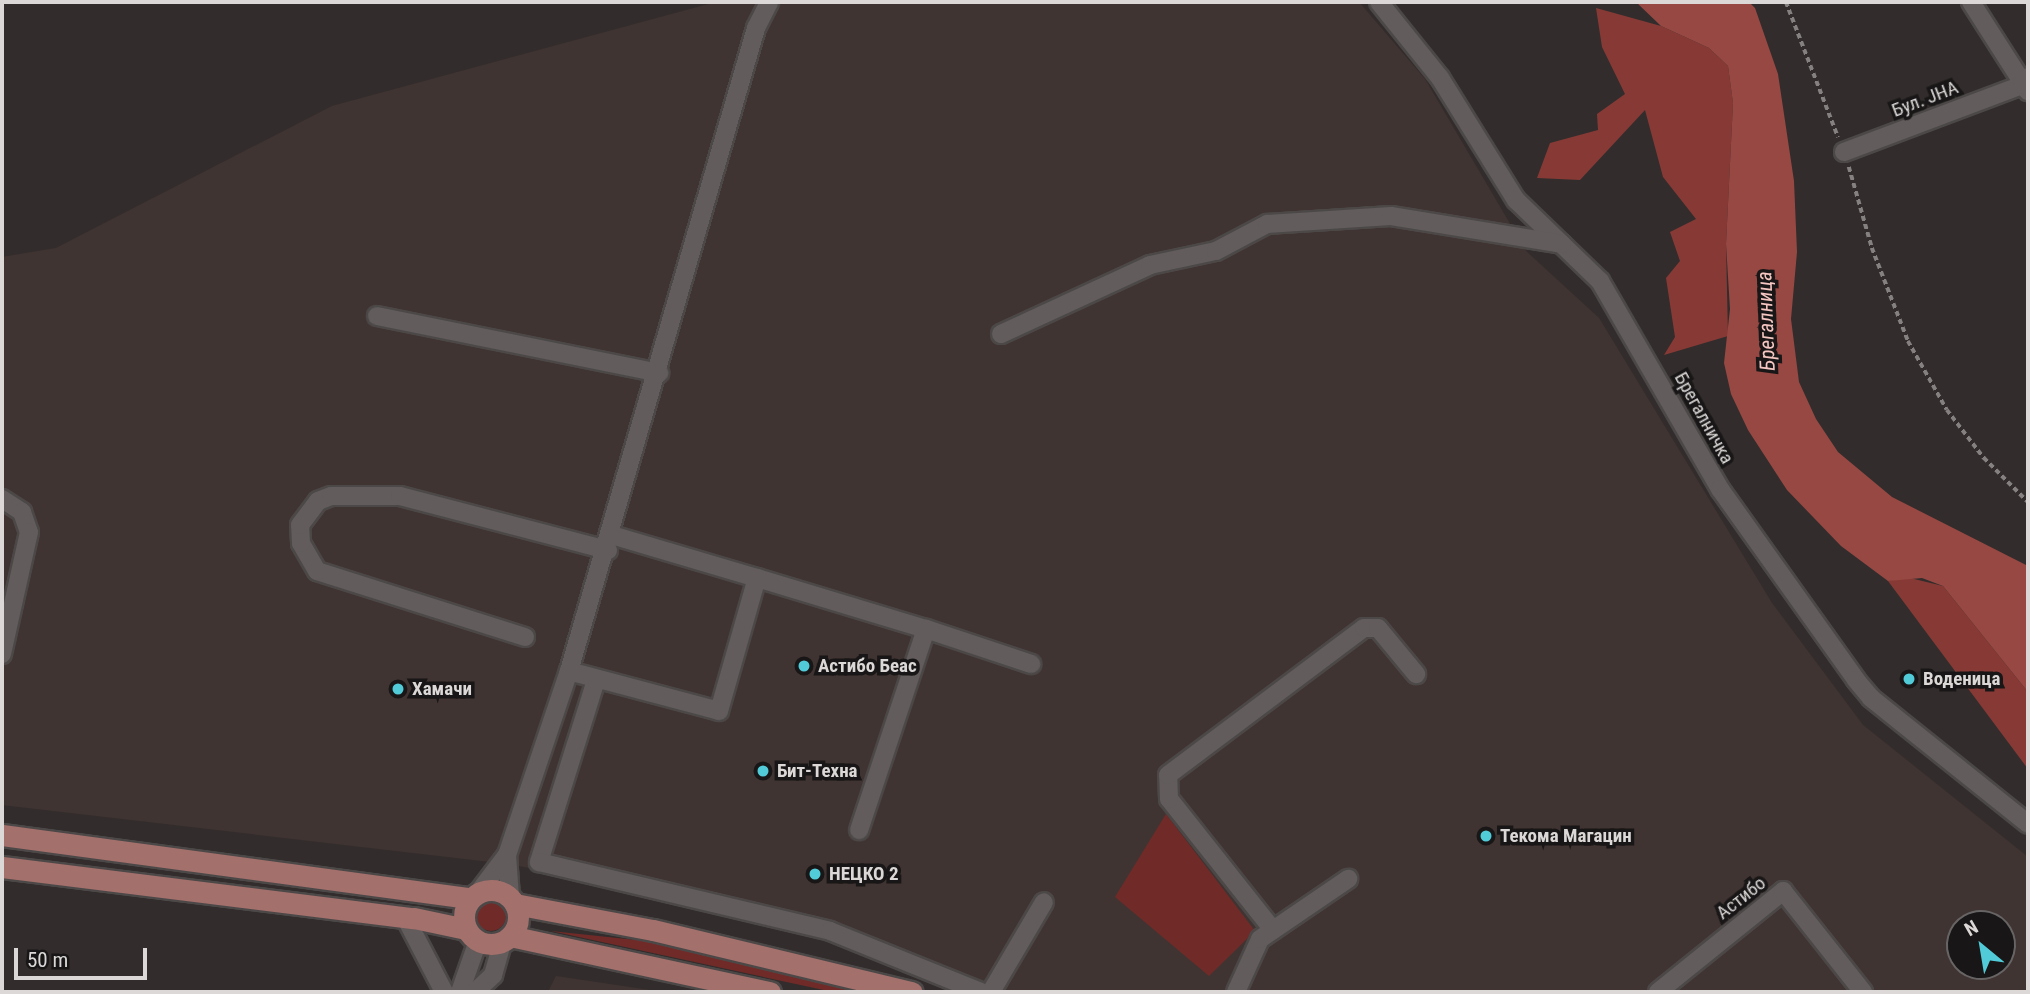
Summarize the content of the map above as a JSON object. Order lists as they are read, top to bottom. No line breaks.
{"streets":{"street":["Бул. ЈНА","Брегалничка","Астибо"]},"water":["Брегалница"],"places":["Астибо Беас","Воденица","Хамачи","Бит-Техна","Текома Магацин","НЕЦКО 2"],"scale_bar":"50 m","north":"top left"}
